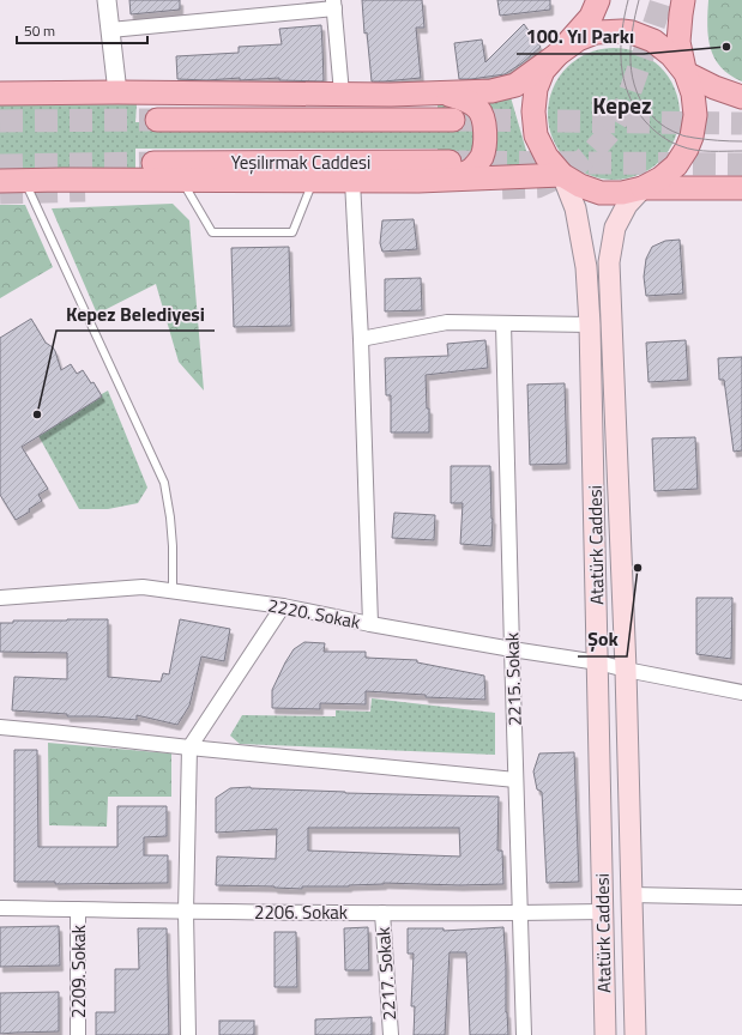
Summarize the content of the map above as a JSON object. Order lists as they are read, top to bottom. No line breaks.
{"streets":{"main road":["Yeşilırmak Caddesi","Atatürk Caddesi"],"street":["2220. Sokak","2215. Sokak","2206. Sokak","2209. Sokak","2217. Sokak"]},"crossings":[["Atatürk Caddesi","2220. Sokak"],["Atatürk Caddesi","2206. Sokak"],["2220. Sokak","2215. Sokak"],["2215. Sokak","2206. Sokak"],["2206. Sokak","2209. Sokak"],["2206. Sokak","2217. Sokak"]],"districts":["Kepez"],"places":["100. Yıl Parkı","Kepez Belediyesi","Şok"],"scale_bar":"50 m"}
